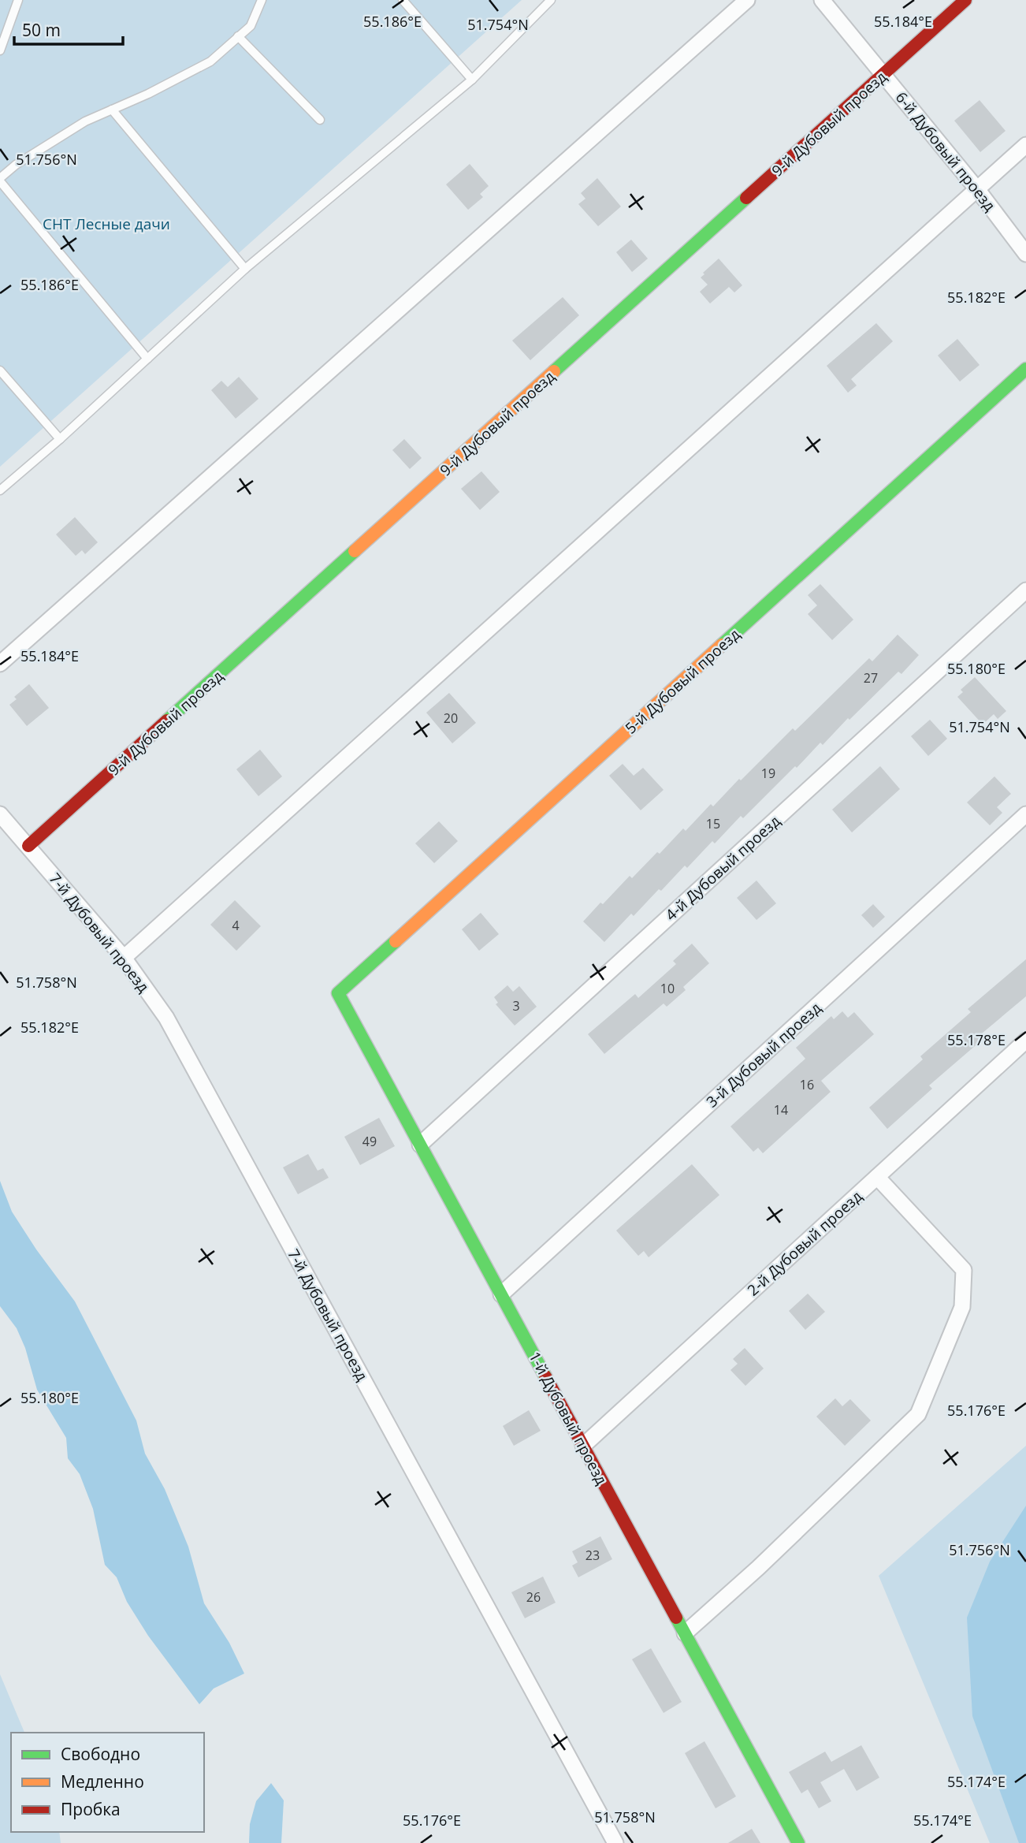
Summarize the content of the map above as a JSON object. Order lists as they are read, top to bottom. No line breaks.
{"streets":{"street":["9-й Дубовый проезд","6-й Дубовый проезд","5-й Дубовый проезд","4-й Дубовый проезд","7-й Дубовый проезд","3-й Дубовый проезд","2-й Дубовый проезд","1-й Дубовый проезд"]},"crossings":[["9-й Дубовый проезд","6-й Дубовый проезд"],["9-й Дубовый проезд","7-й Дубовый проезд"],["5-й Дубовый проезд","1-й Дубовый проезд"],["4-й Дубовый проезд","1-й Дубовый проезд"],["3-й Дубовый проезд","1-й Дубовый проезд"],["2-й Дубовый проезд","1-й Дубовый проезд"]],"parks":["СНТ Лесные дачи"],"house_numbers":["27","20","19","15","4","10","3","16","14","49","23","26"],"legend":["Свободно","Медленно","Пробка"],"scale_bar":"50 m","coordinates":["55.186°E","55.184°E","51.754°N","51.756°N","55.182°E","55.180°E","51.758°N","55.178°E","55.176°E","55.174°E"]}
